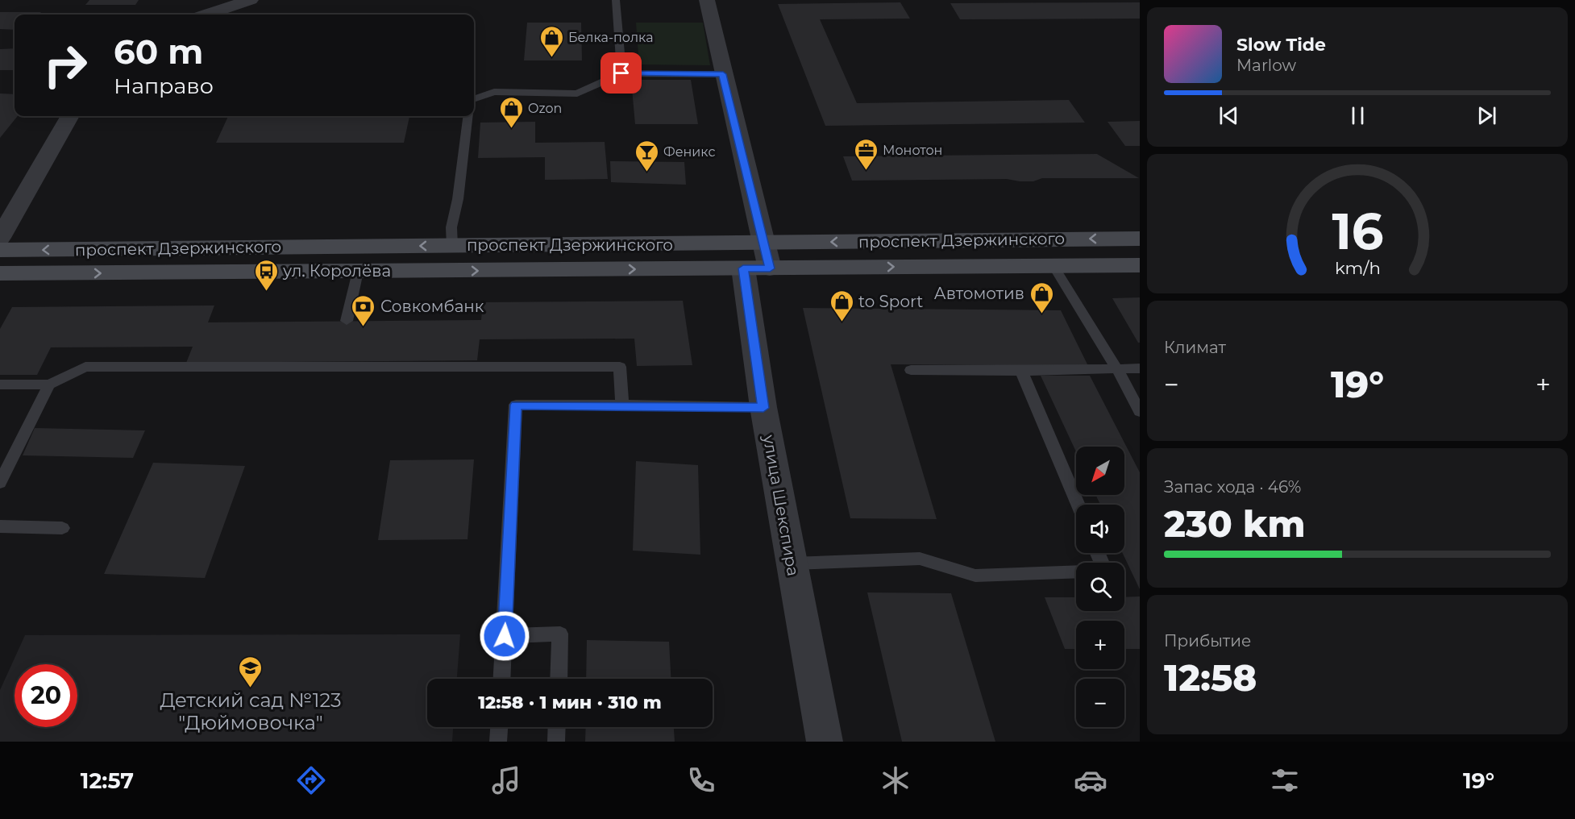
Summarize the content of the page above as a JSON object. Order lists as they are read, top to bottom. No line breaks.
{"streets":{"main road":["проспект Дзержинского"],"street":["улица Шекспира"]},"crossings":[["проспект Дзержинского","улица Шекспира"]],"places":{"shop":["Белка-полка","Ozon","Автомотив","to Sport"],"office":["Монотон"],"bar":["Феникс"],"bus stop":["ул. Королёва"],"bank":["Совкомбанк"],"school or university":["Детский сад №123 \"Дюймовочка\""]},"north":"bottom left","page":{"turn":["60 m","Направо"],"song":["Slow Tide","Marlow"],"tile":["Климат",["Запас хода · 46%","230 km"],["Прибытие","12:58"]],"heat":["−","19°","+"],"map_buttons":["+","−"],"limit":"20","trip":"12:58 · 1 мин · 310 m","tabs":["12:57","19°"],"gauge":["16","km/h"]}}
